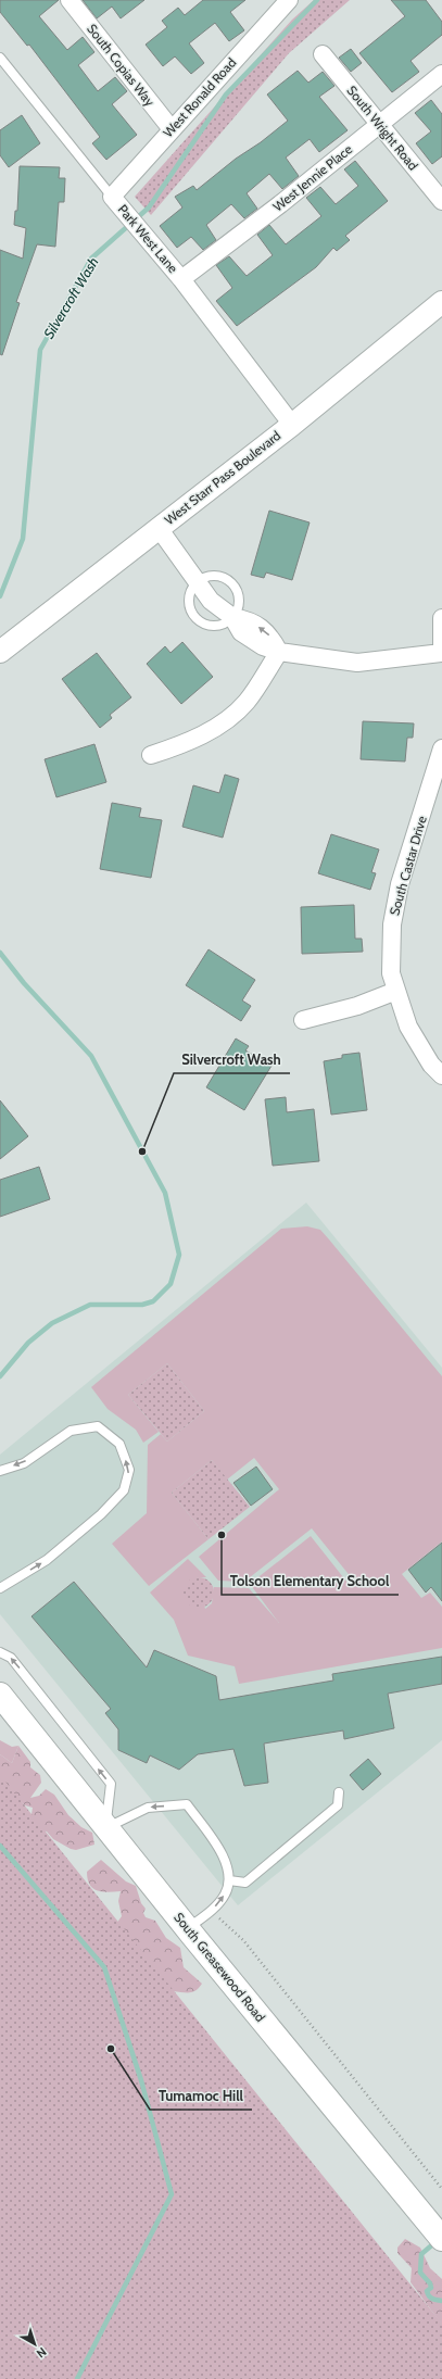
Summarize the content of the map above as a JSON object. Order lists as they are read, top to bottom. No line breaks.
{"streets":{"main road":["South Greasewood Road"],"street":["South Copias Way","West Ronald Road","South Wright Road","West Jennie Place","Park West Lane","West Starr Pass Boulevard","South Castar Drive"]},"crossings":[["South Copias Way","West Ronald Road"],["West Ronald Road","Park West Lane"],["South Wright Road","West Jennie Place"],["West Jennie Place","Park West Lane"],["Park West Lane","West Starr Pass Boulevard"]],"water":["Silvercroft Wash"],"places":["Silvercroft Wash","Tolson Elementary School","Tumamoc Hill"],"north":"bottom right"}
